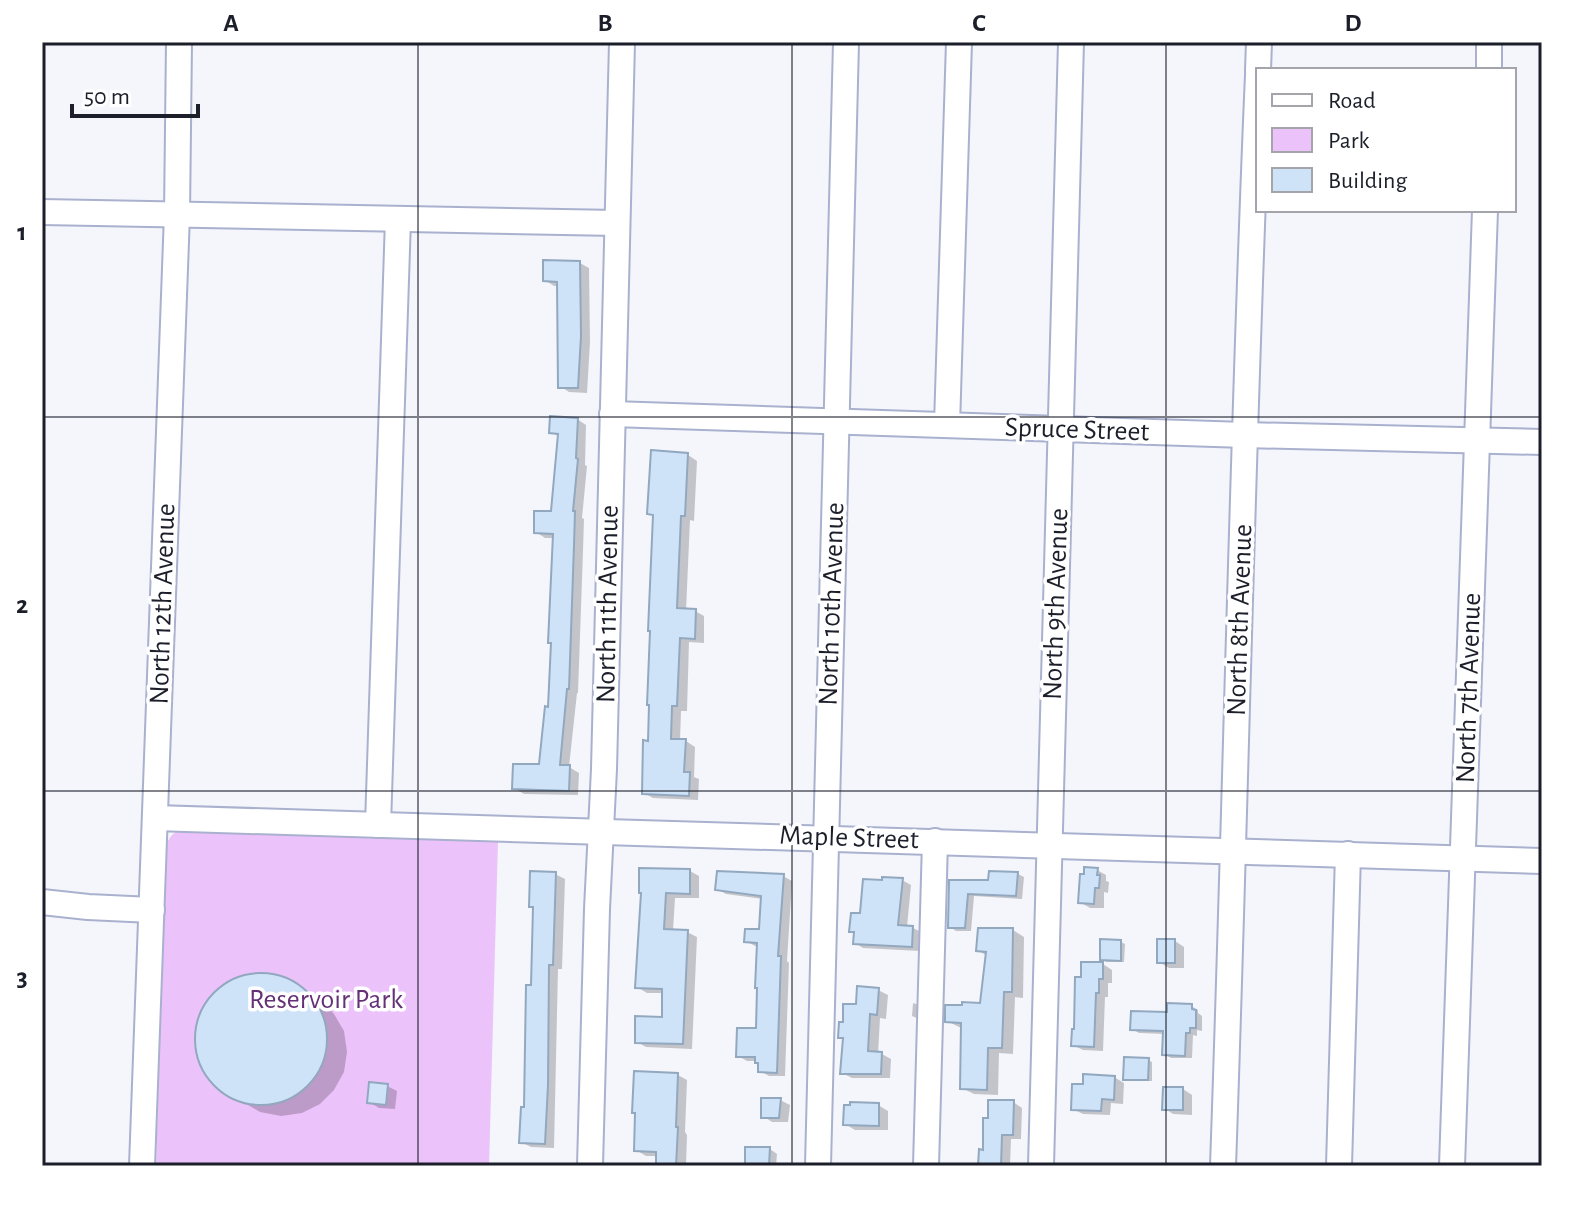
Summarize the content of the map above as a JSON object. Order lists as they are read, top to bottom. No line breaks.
{"streets":{"street":["Spruce Street","North 12th Avenue","North 11th Avenue","North 10th Avenue","North 9th Avenue","North 8th Avenue","North 7th Avenue","Maple Street"]},"crossings":[["Spruce Street","North 11th Avenue"],["Spruce Street","North 10th Avenue"],["Spruce Street","North 9th Avenue"],["Spruce Street","North 8th Avenue"],["Spruce Street","North 7th Avenue"],["North 12th Avenue","Maple Street"],["North 11th Avenue","Maple Street"],["North 10th Avenue","Maple Street"],["North 9th Avenue","Maple Street"],["North 8th Avenue","Maple Street"],["North 7th Avenue","Maple Street"]],"parks":["Reservoir Park"],"legend":["Road","Park","Building"],"scale_bar":"50 m","grid":{"columns":["A","B","C","D"],"rows":["1","2","3"]}}
